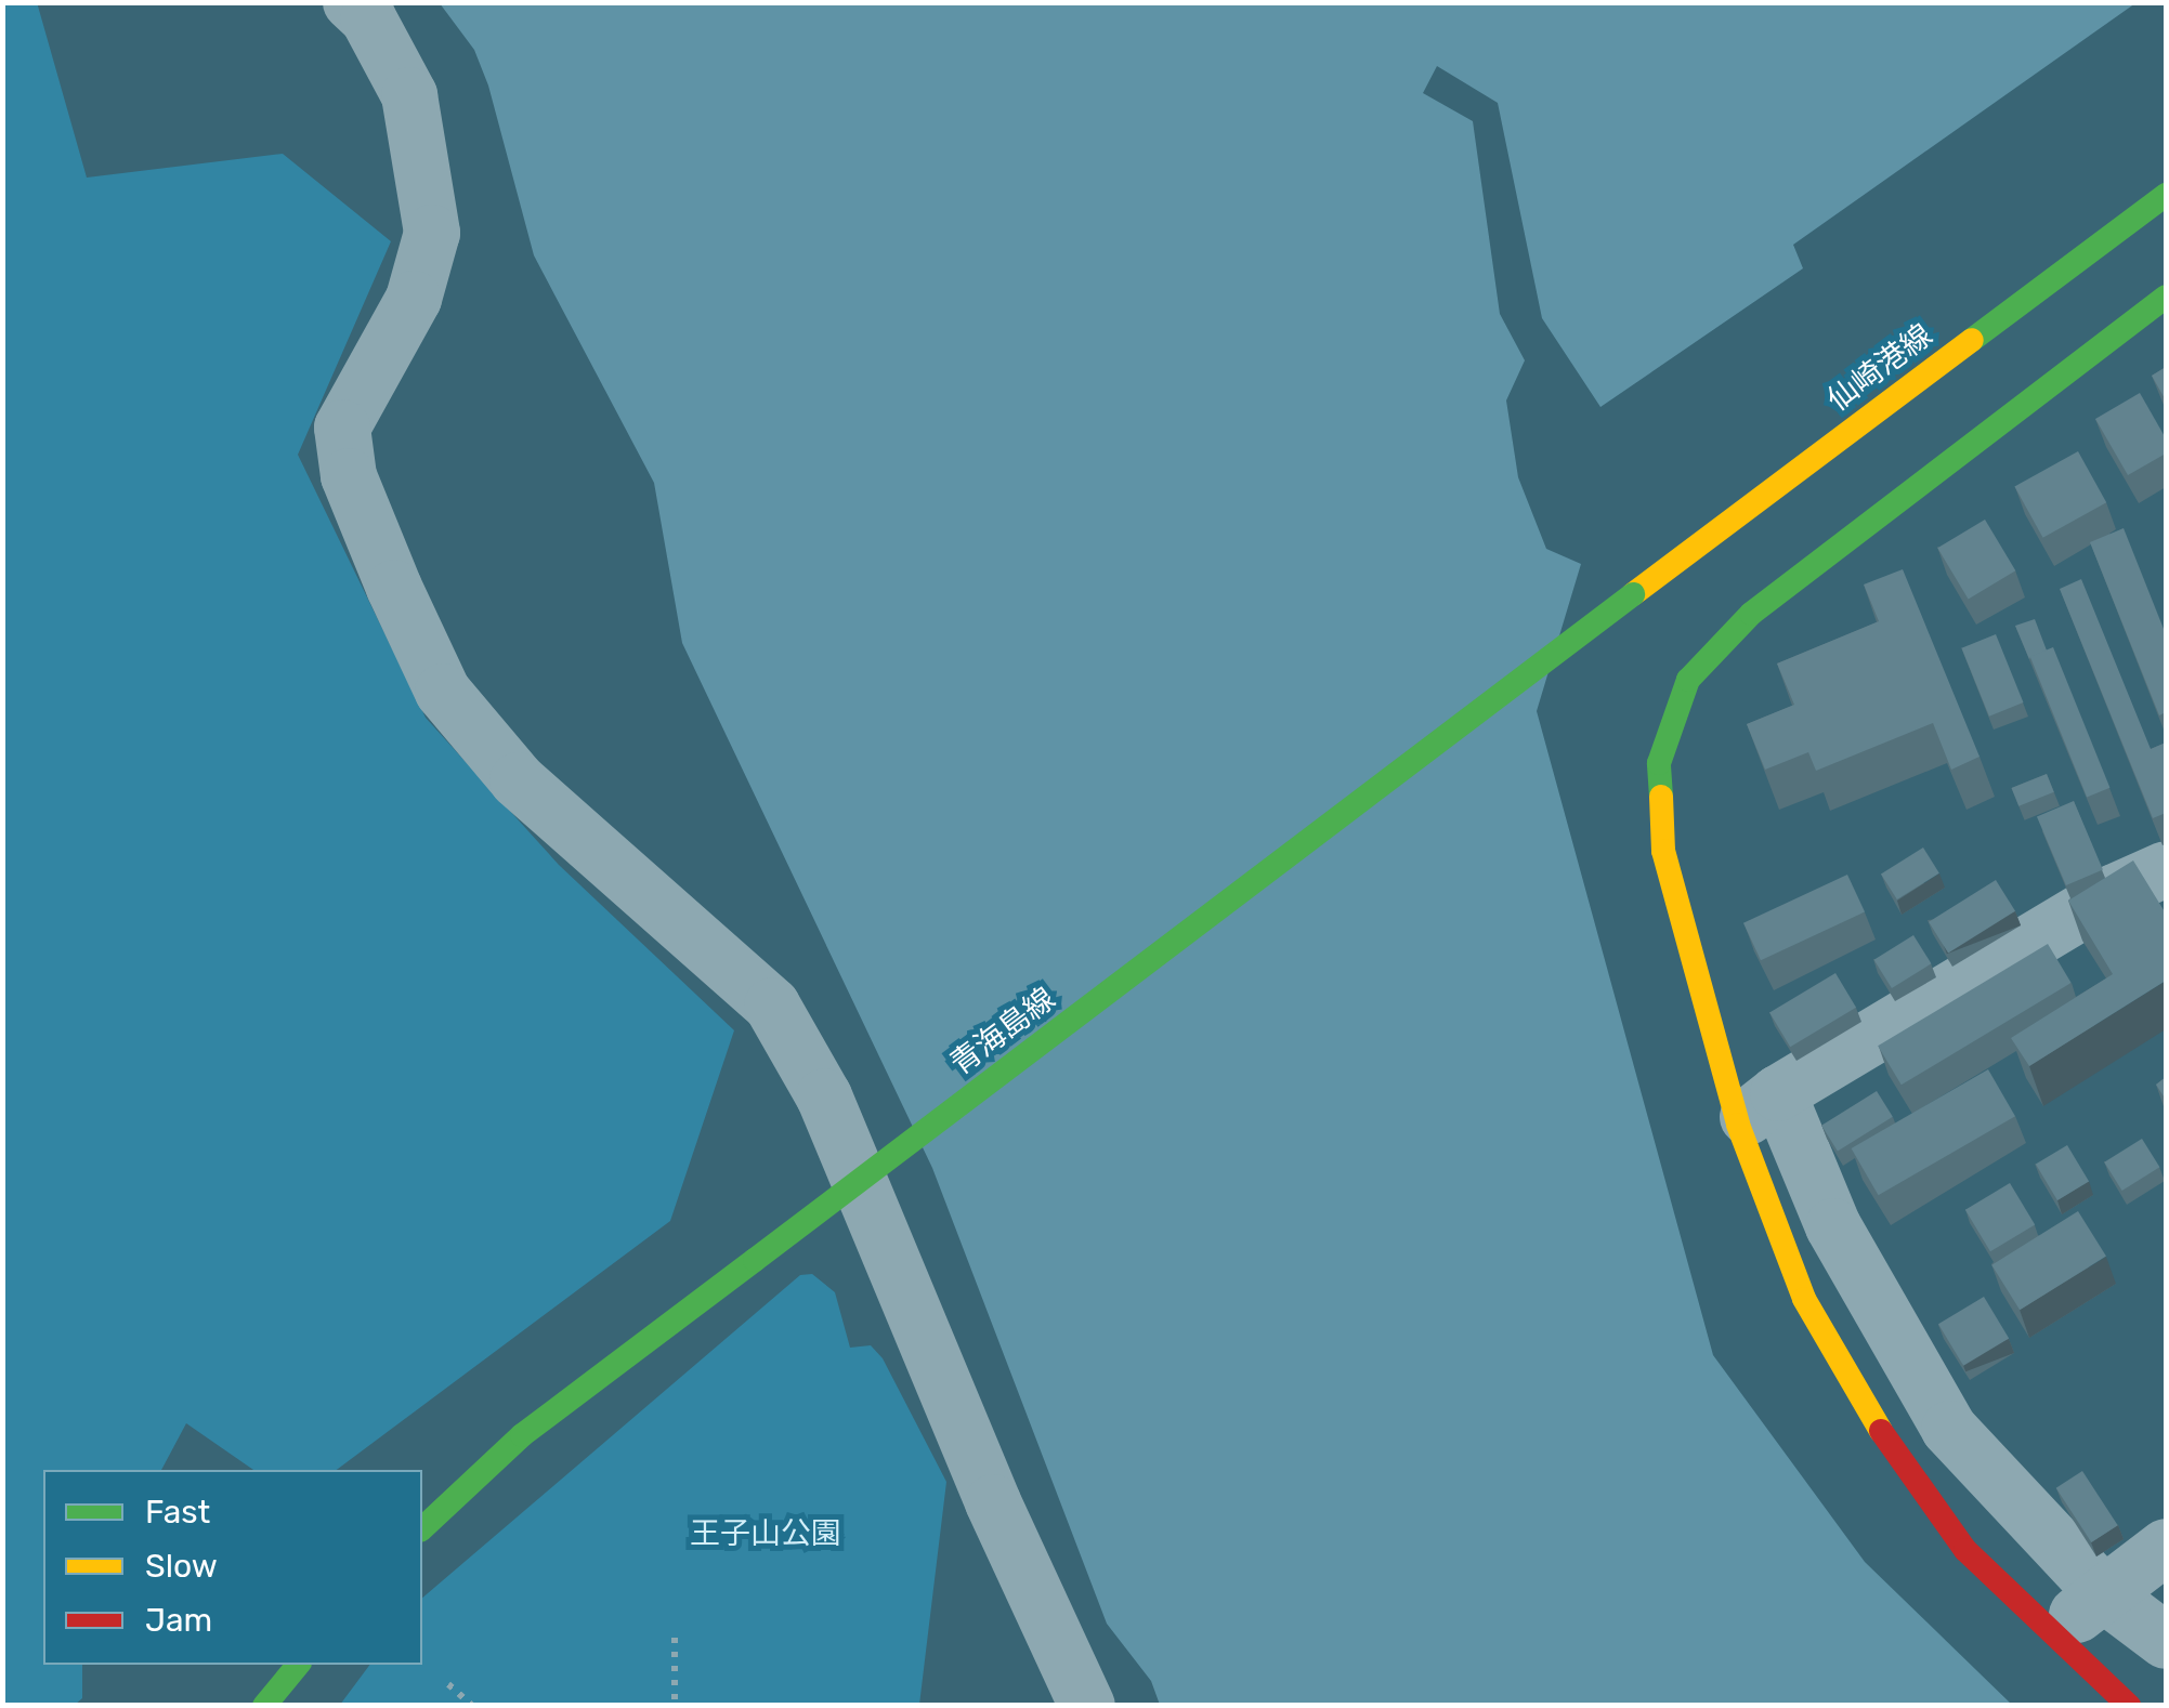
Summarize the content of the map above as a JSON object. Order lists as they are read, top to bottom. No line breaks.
{"streets":{"main road":["仙崎港線","青海島線"]},"crossings":[["仙崎港線","青海島線"]],"parks":["王子山公園"],"legend":["Fast","Slow","Jam"]}
